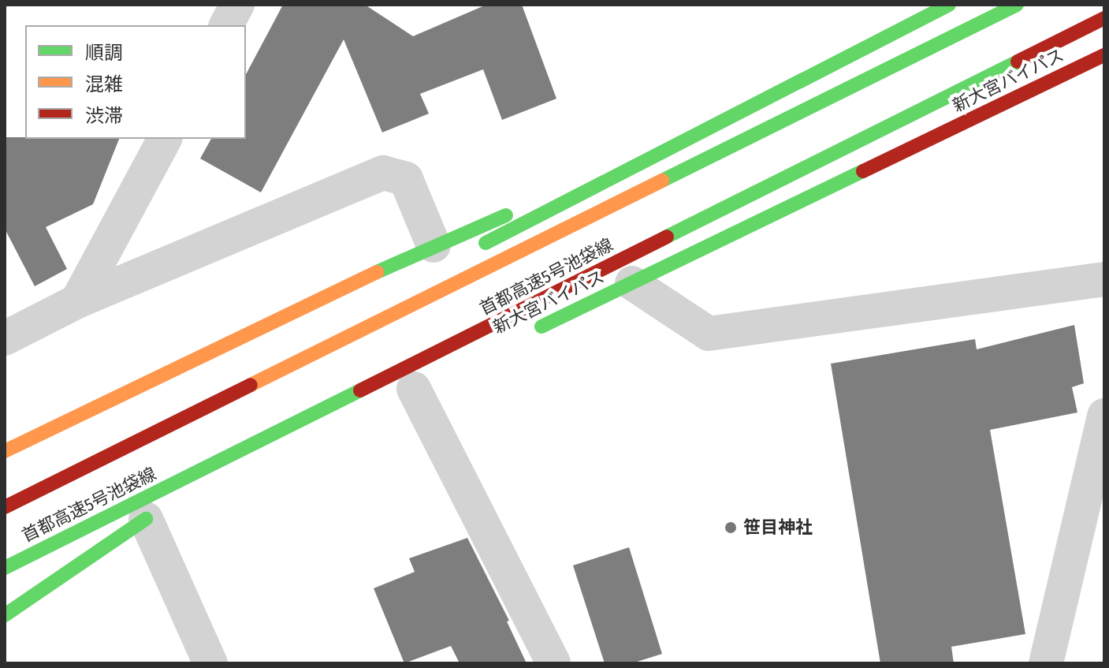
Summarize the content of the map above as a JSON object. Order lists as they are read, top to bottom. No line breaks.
{"streets":{"highway":["新大宮バイパス","首都高速5号池袋線"]},"places":["笹目神社"],"legend":["順調","混雑","渋滞"]}
